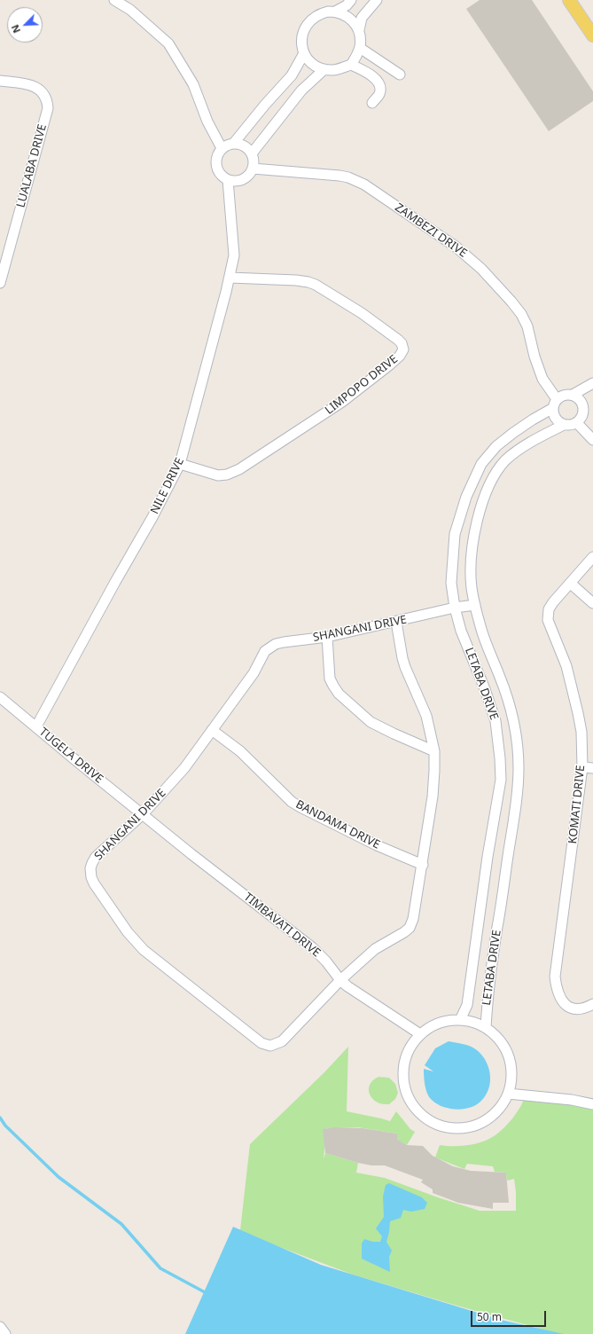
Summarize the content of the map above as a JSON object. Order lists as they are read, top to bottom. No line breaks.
{"streets":{"street":["LUALABA DRIVE","ZAMBEZI DRIVE","LIMPOPO DRIVE","NILE DRIVE","SHANGANI DRIVE","LETABA DRIVE","TUGELA DRIVE","KOMATI DRIVE","BANDAMA DRIVE","TIMBAVATI DRIVE"]},"crossings":[["ZAMBEZI DRIVE","NILE DRIVE"],["ZAMBEZI DRIVE","LETABA DRIVE"],["LIMPOPO DRIVE","NILE DRIVE"],["NILE DRIVE","TUGELA DRIVE"],["SHANGANI DRIVE","LETABA DRIVE"],["SHANGANI DRIVE","TUGELA DRIVE"],["SHANGANI DRIVE","BANDAMA DRIVE"],["SHANGANI DRIVE","TIMBAVATI DRIVE"],["LETABA DRIVE","TIMBAVATI DRIVE"],["TUGELA DRIVE","TIMBAVATI DRIVE"]],"scale_bar":"50 m","north":"bottom left"}
